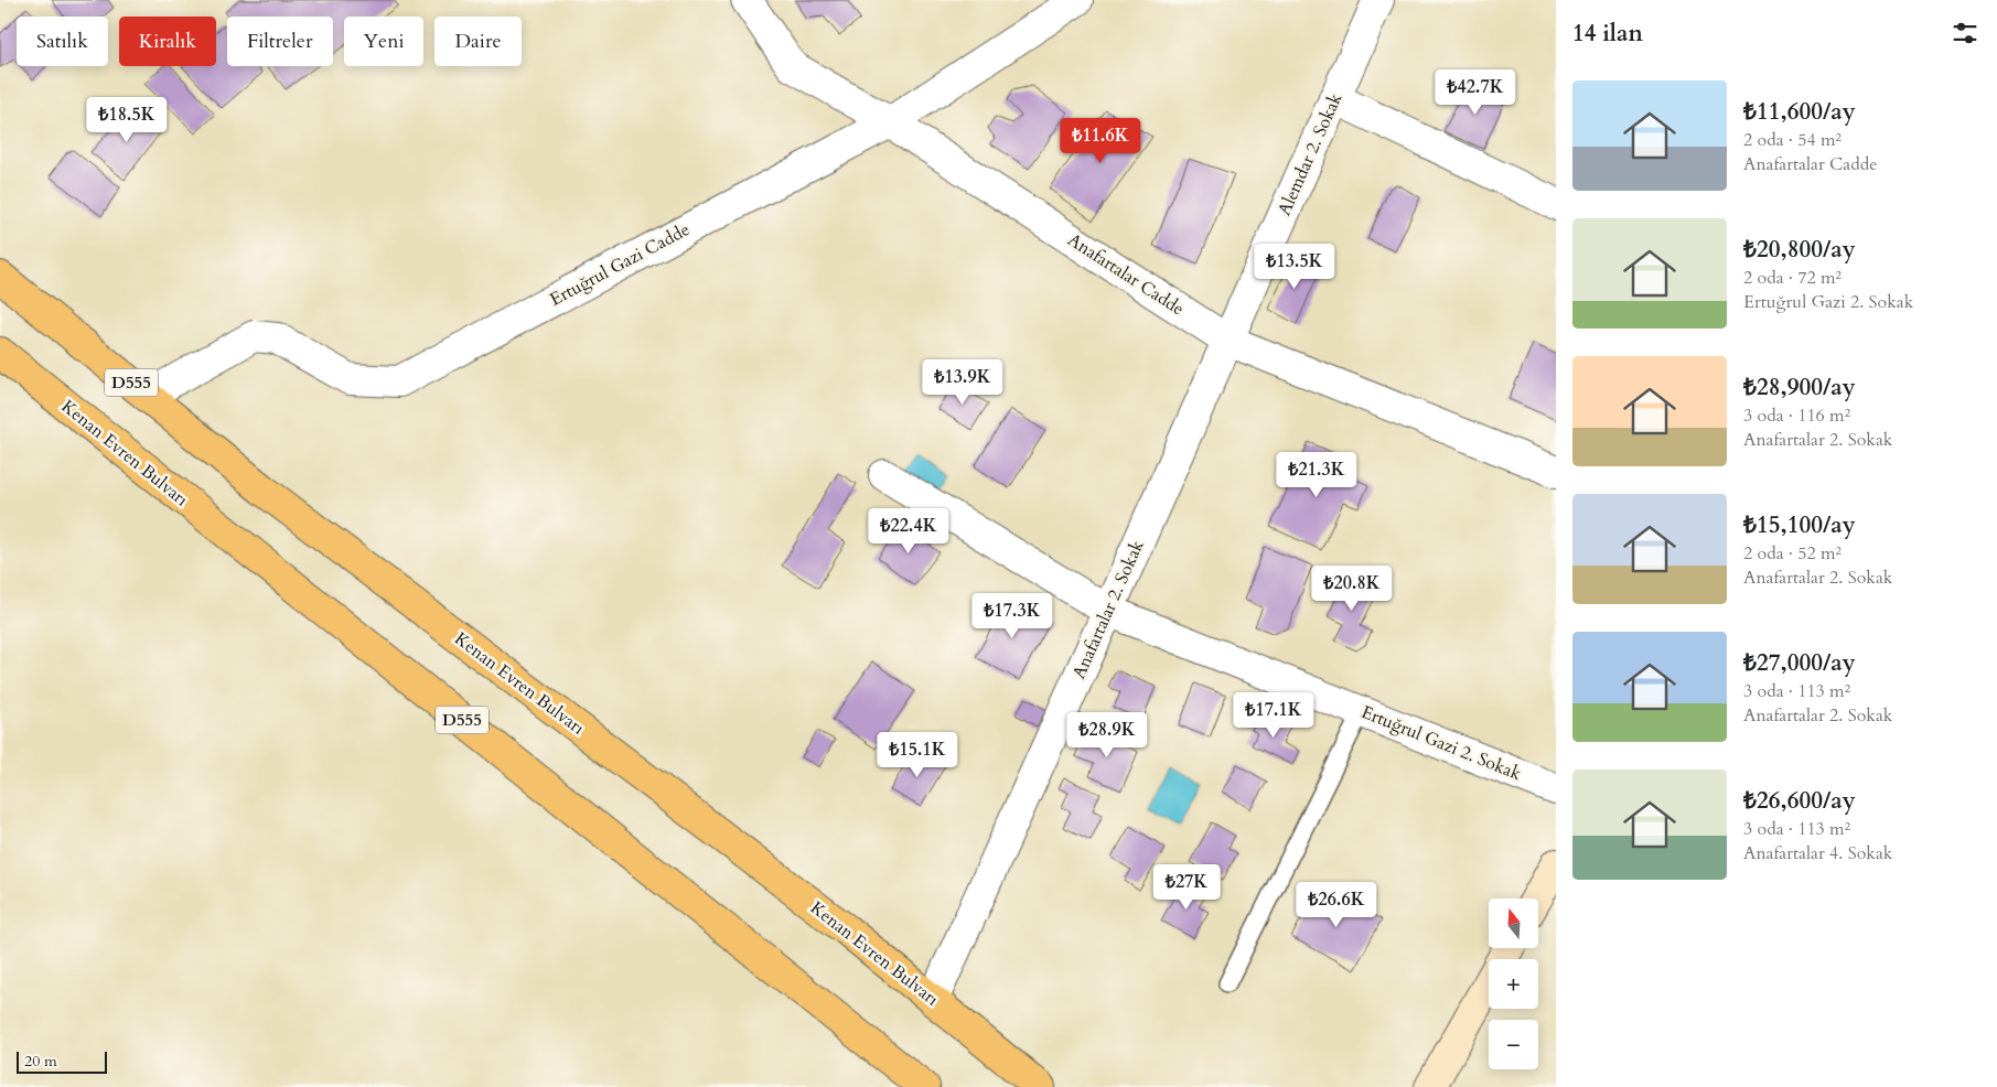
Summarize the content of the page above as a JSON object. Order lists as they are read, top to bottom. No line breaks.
{"streets":{"main road":["D555","Kenan Evren Bulvarı"],"street":["Alemdar 2. Sokak","Ertuğrul Gazi Cadde","Anafartalar Cadde","Anafartalar 2. Sokak","Ertuğrul Gazi 2. Sokak"]},"crossings":[["Alemdar 2. Sokak","Anafartalar Cadde"],["Alemdar 2. Sokak","Anafartalar 2. Sokak"],["Ertuğrul Gazi Cadde","Anafartalar Cadde"],["Ertuğrul Gazi Cadde","Kenan Evren Bulvarı"],["Anafartalar Cadde","Anafartalar 2. Sokak"],["Kenan Evren Bulvarı","Anafartalar 2. Sokak"],["Anafartalar 2. Sokak","Ertuğrul Gazi 2. Sokak"]],"scale_bar":"20 m","north":"top","page":{"heading":"14 ilan","chip":["Satılık","Kiralık","Filtreler","Yeni","Daire"],"list":[{"name":"₺11,600/ay","note":"2 oda · 54 m² · Anafartalar Cadde"},{"name":"₺20,800/ay","note":"2 oda · 72 m² · Ertuğrul Gazi 2. Sokak"},{"name":"₺28,900/ay","note":"3 oda · 116 m² · Anafartalar 2. Sokak"},{"name":"₺15,100/ay","note":"2 oda · 52 m² · Anafartalar 2. Sokak"},{"name":"₺27,000/ay","note":"3 oda · 113 m² · Anafartalar 2. Sokak"},{"name":"₺26,600/ay","note":"3 oda · 113 m² · Anafartalar 4. Sokak"}],"price":["₺42.7K","₺18.5K","₺11.6K","₺13.5K","₺13.9K","₺21.3K","₺22.4K","₺20.8K","₺17.3K","₺17.1K","₺28.9K","₺15.1K","₺27K","₺26.6K"],"map_buttons":["+","−"],"scale":"20 m"}}
